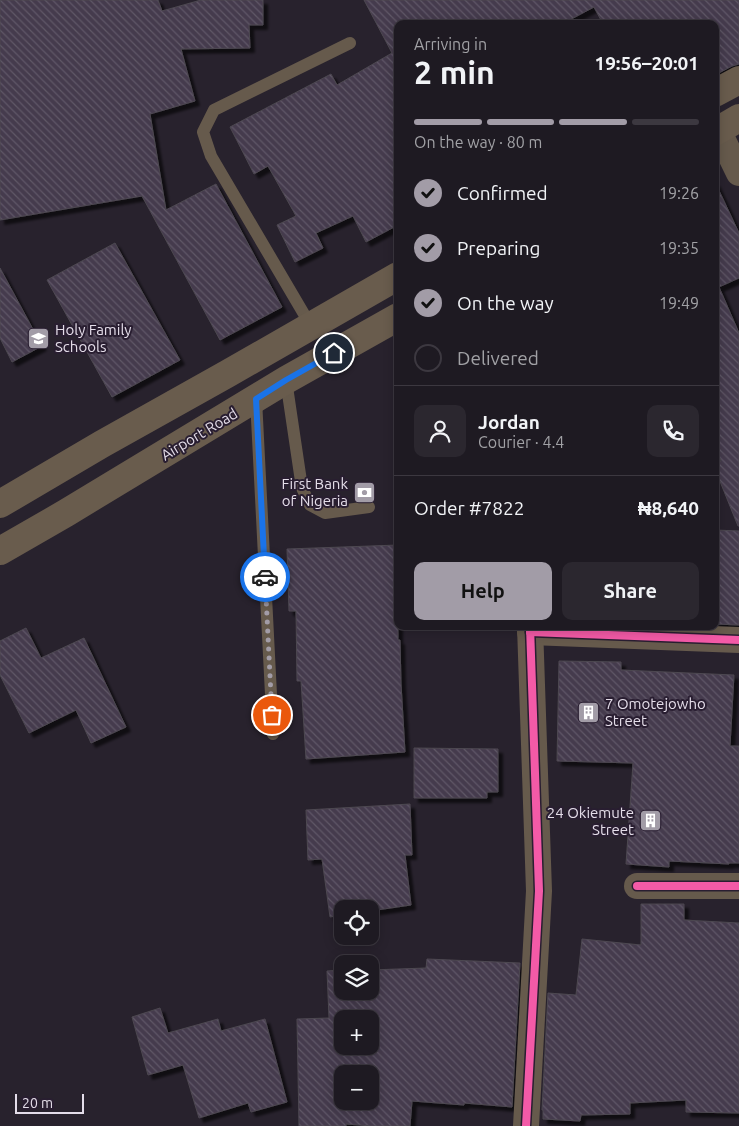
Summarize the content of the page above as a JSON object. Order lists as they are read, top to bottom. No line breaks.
{"streets":{"main road":["Airport Road"]},"places":{"school or university":["Holy Family Schools"],"bank":["First Bank of Nigeria"],"building":["7 Omotejowho Street","24 Okiemute Street"]},"scale_bar":"20 m","page":{"heading":["2 min","Arriving in","19:56–20:01"],"panel":["Jordan","Courier · 4.4","Order #7822","₦8,640"],"bar":"On the way · 80 m","list":[["Confirmed","19:26"],["Preparing","19:35"],["On the way","19:49"],"Delivered"],"buttons":["Help","Share"],"map_buttons":["+","−"],"scale":"20 m"}}
